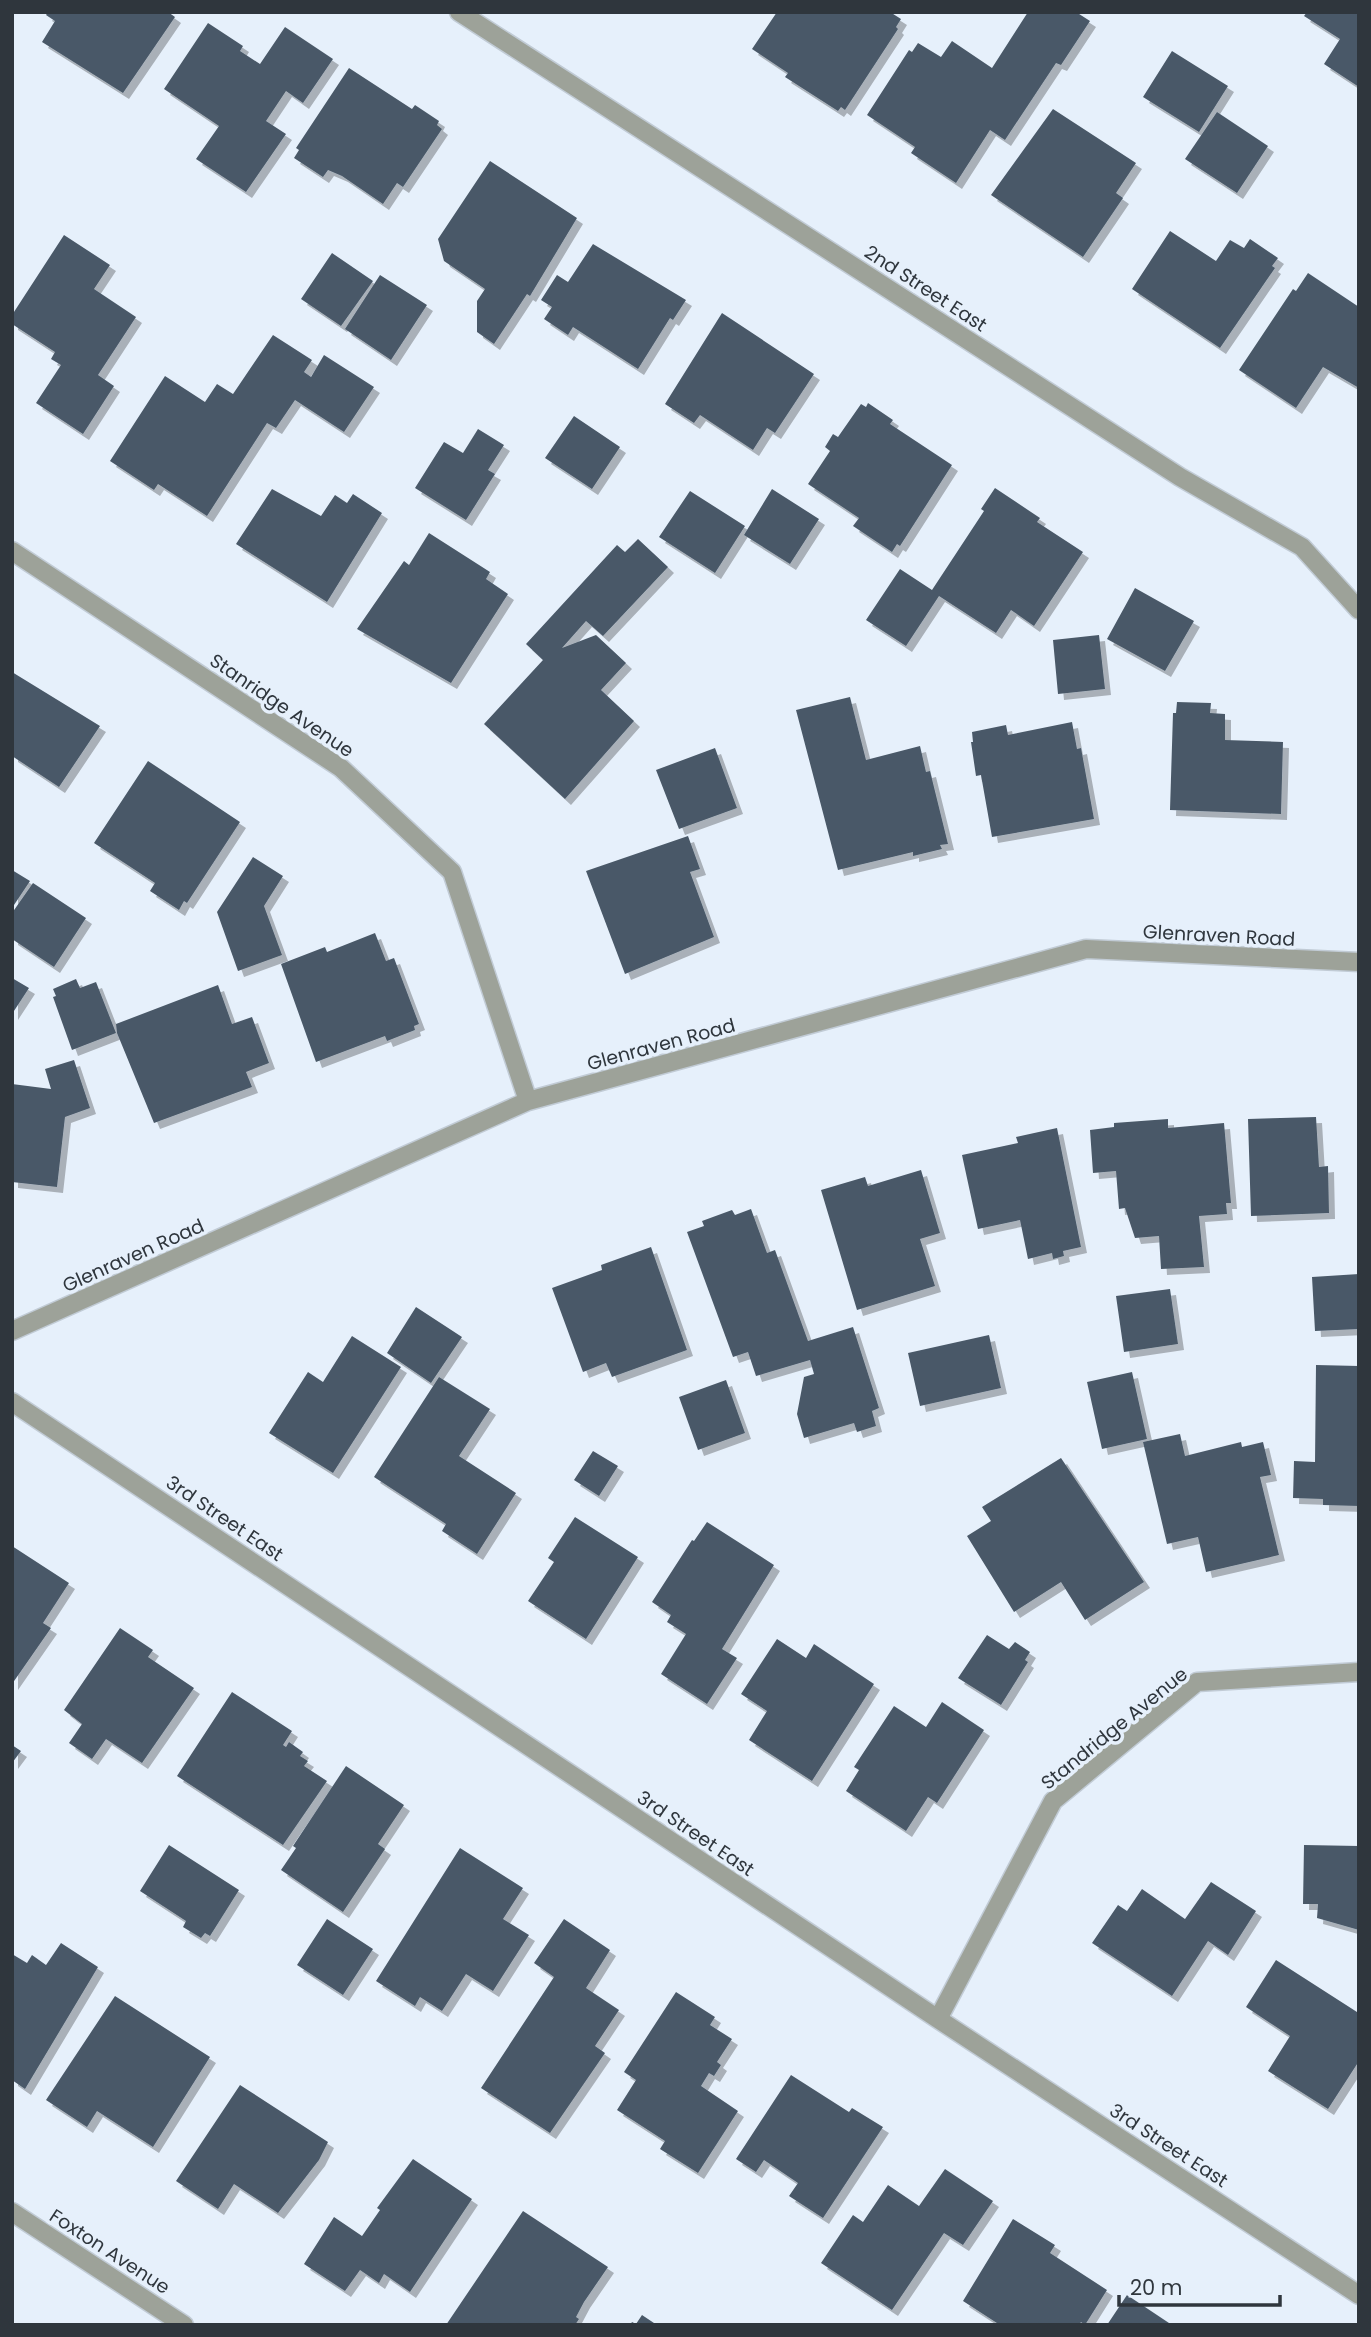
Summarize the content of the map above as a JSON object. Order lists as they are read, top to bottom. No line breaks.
{"streets":{"street":["2nd Street East","Stanridge Avenue","Glenraven Road","3rd Street East","Standridge Avenue","Foxton Avenue"]},"crossings":[["Stanridge Avenue","Glenraven Road"],["3rd Street East","Standridge Avenue"]],"scale_bar":"20 m"}
